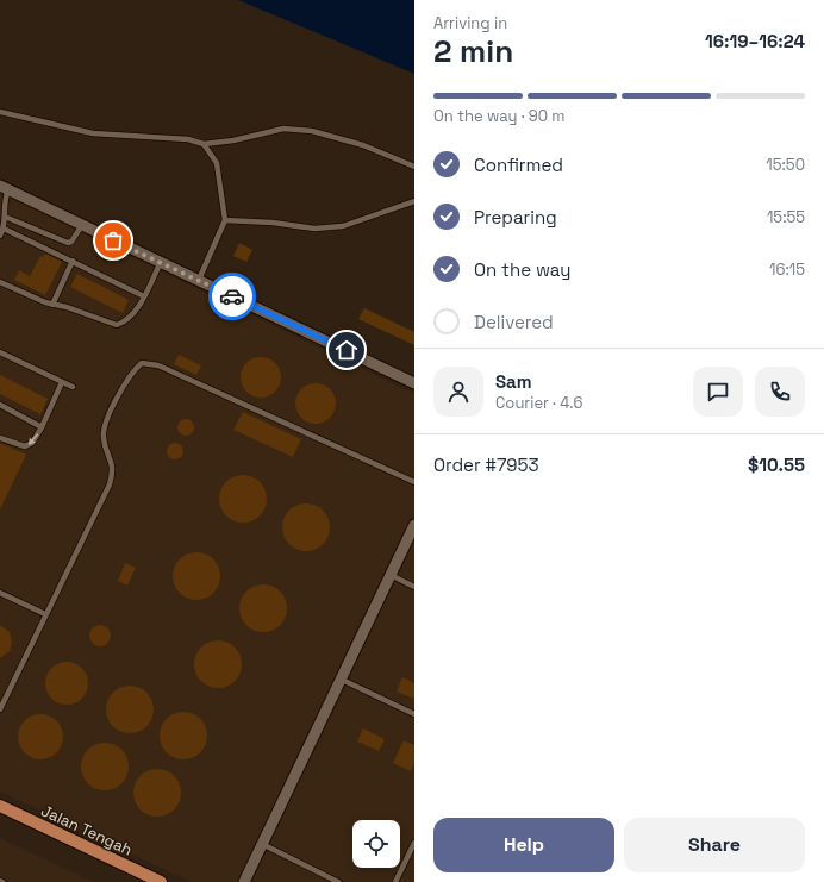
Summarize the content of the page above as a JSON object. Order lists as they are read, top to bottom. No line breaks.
{"streets":{"main road":["Jalan Tengah"]},"page":{"heading":["2 min","Arriving in","16:19–16:24"],"panel":["Sam","Courier · 4.6","Order #7953","$10.55"],"bar":"On the way · 90 m","list":[["Confirmed","15:50"],["Preparing","15:55"],["On the way","16:15"],"Delivered"],"buttons":["Help","Share"]}}
